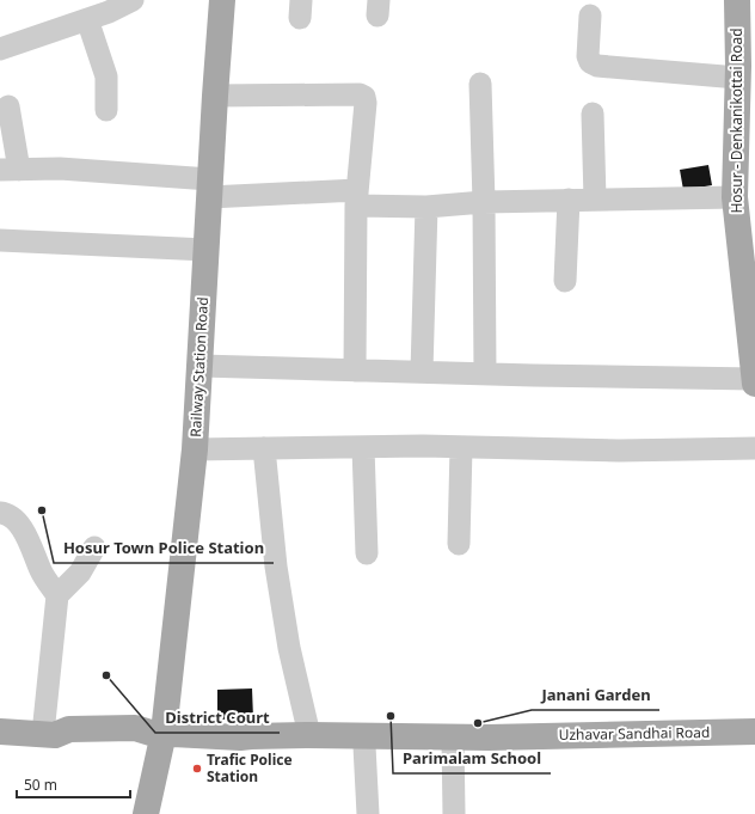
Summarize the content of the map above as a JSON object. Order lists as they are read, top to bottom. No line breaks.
{"streets":{"main road":["Hosur - Denkanikottai Road","Railway Station Road","Uzhavar Sandhai Road"]},"crossings":[["Railway Station Road","Uzhavar Sandhai Road"]],"places":["Hosur Town Police Station","District Court","Parimalam School","Janani Garden","Trafic Police Station"],"scale_bar":"50 m"}
